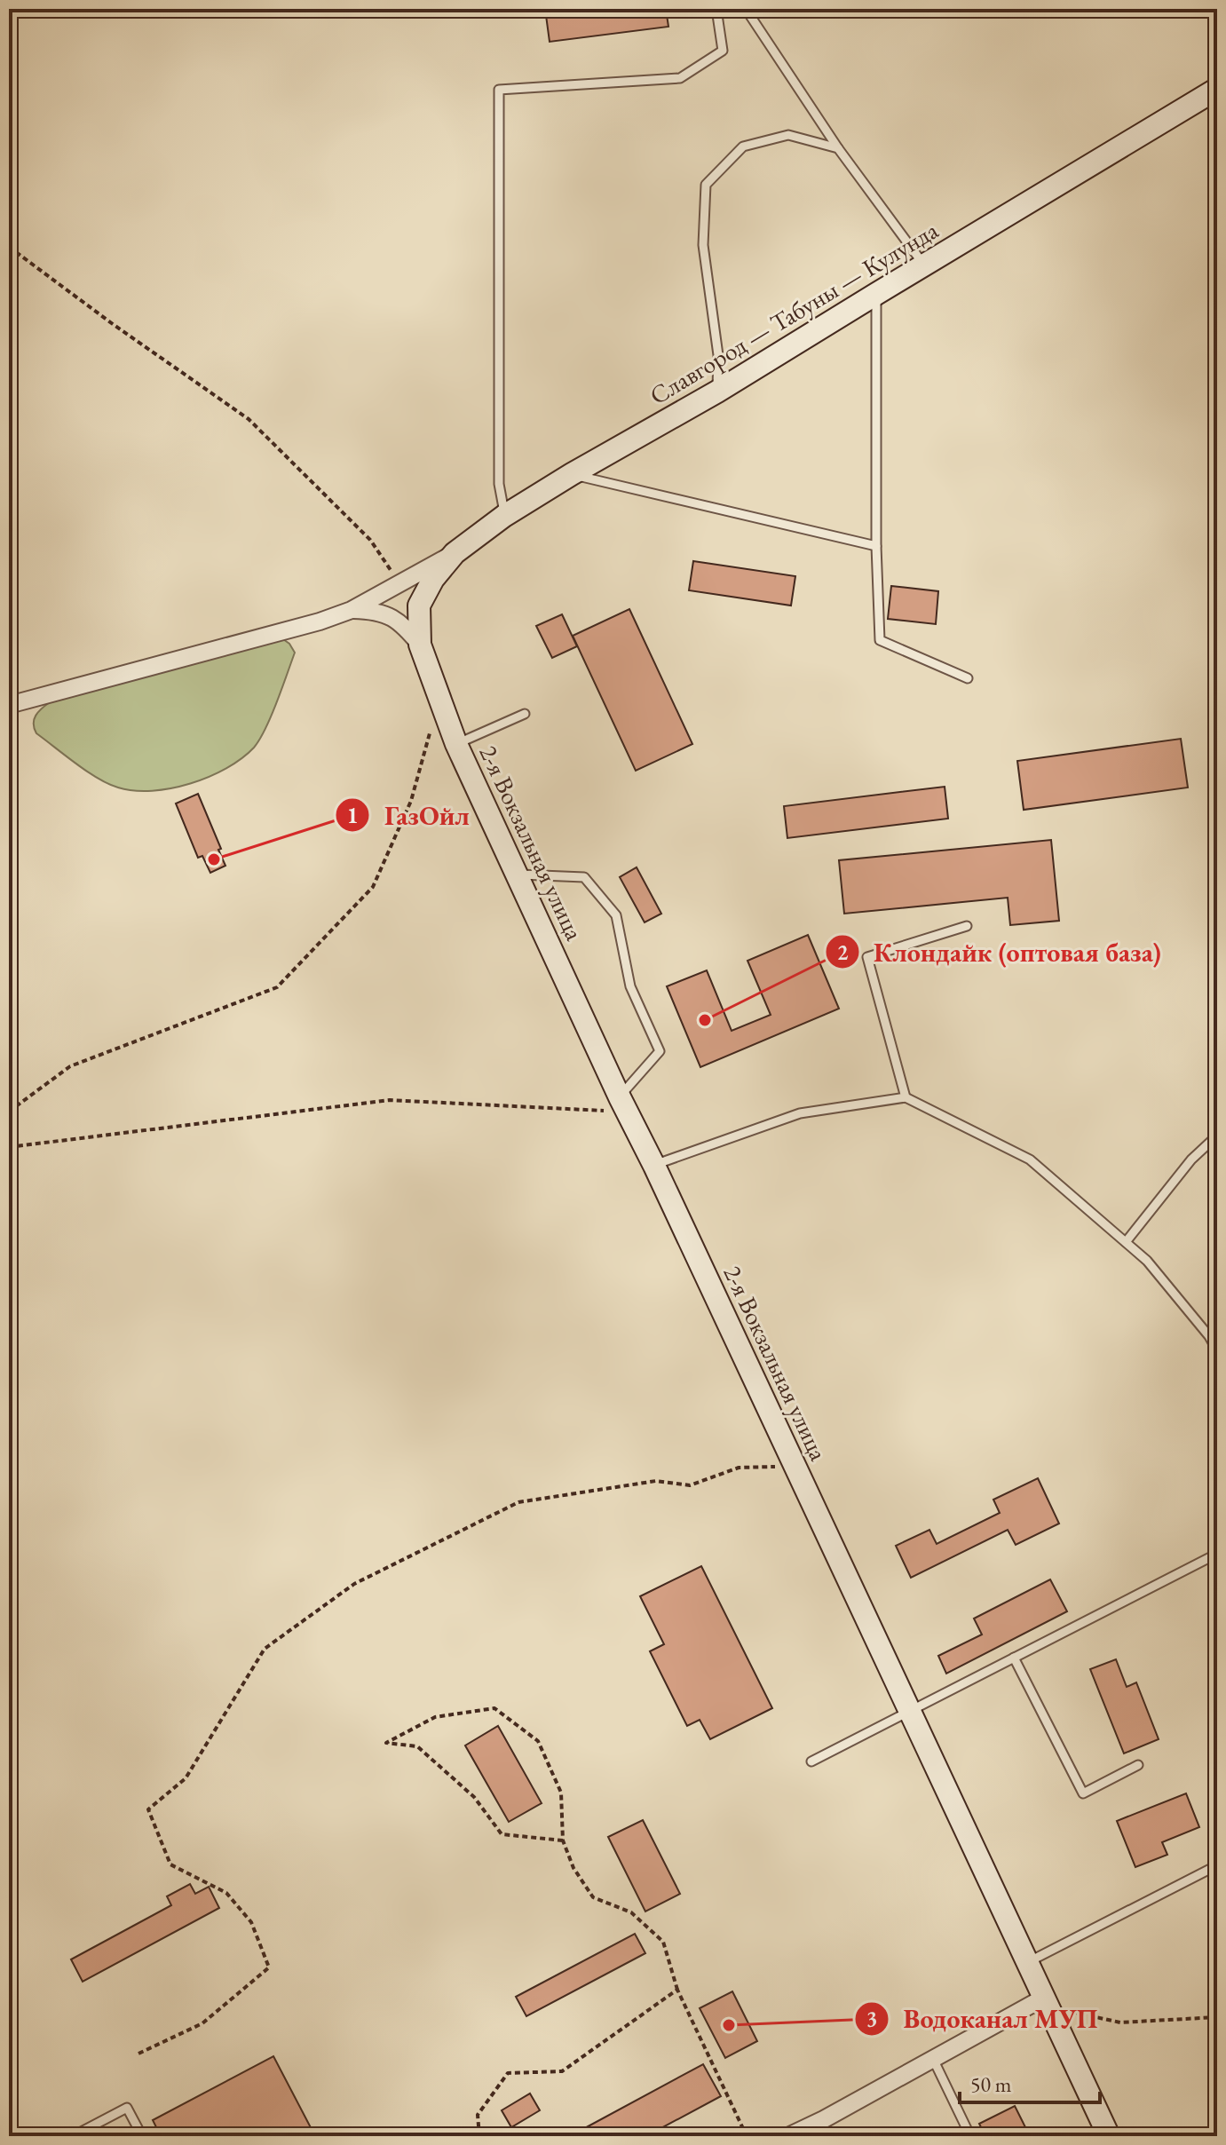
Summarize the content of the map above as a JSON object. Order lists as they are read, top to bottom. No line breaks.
{"streets":{"main road":["Славгород — Табуны — Кулунда","2-я Вокзальная улица"]},"crossings":[["Славгород — Табуны — Кулунда","2-я Вокзальная улица"]],"places":["ГазОйл","Клондайк (оптовая база)","Водоканал МУП"],"scale_bar":"50 m"}
